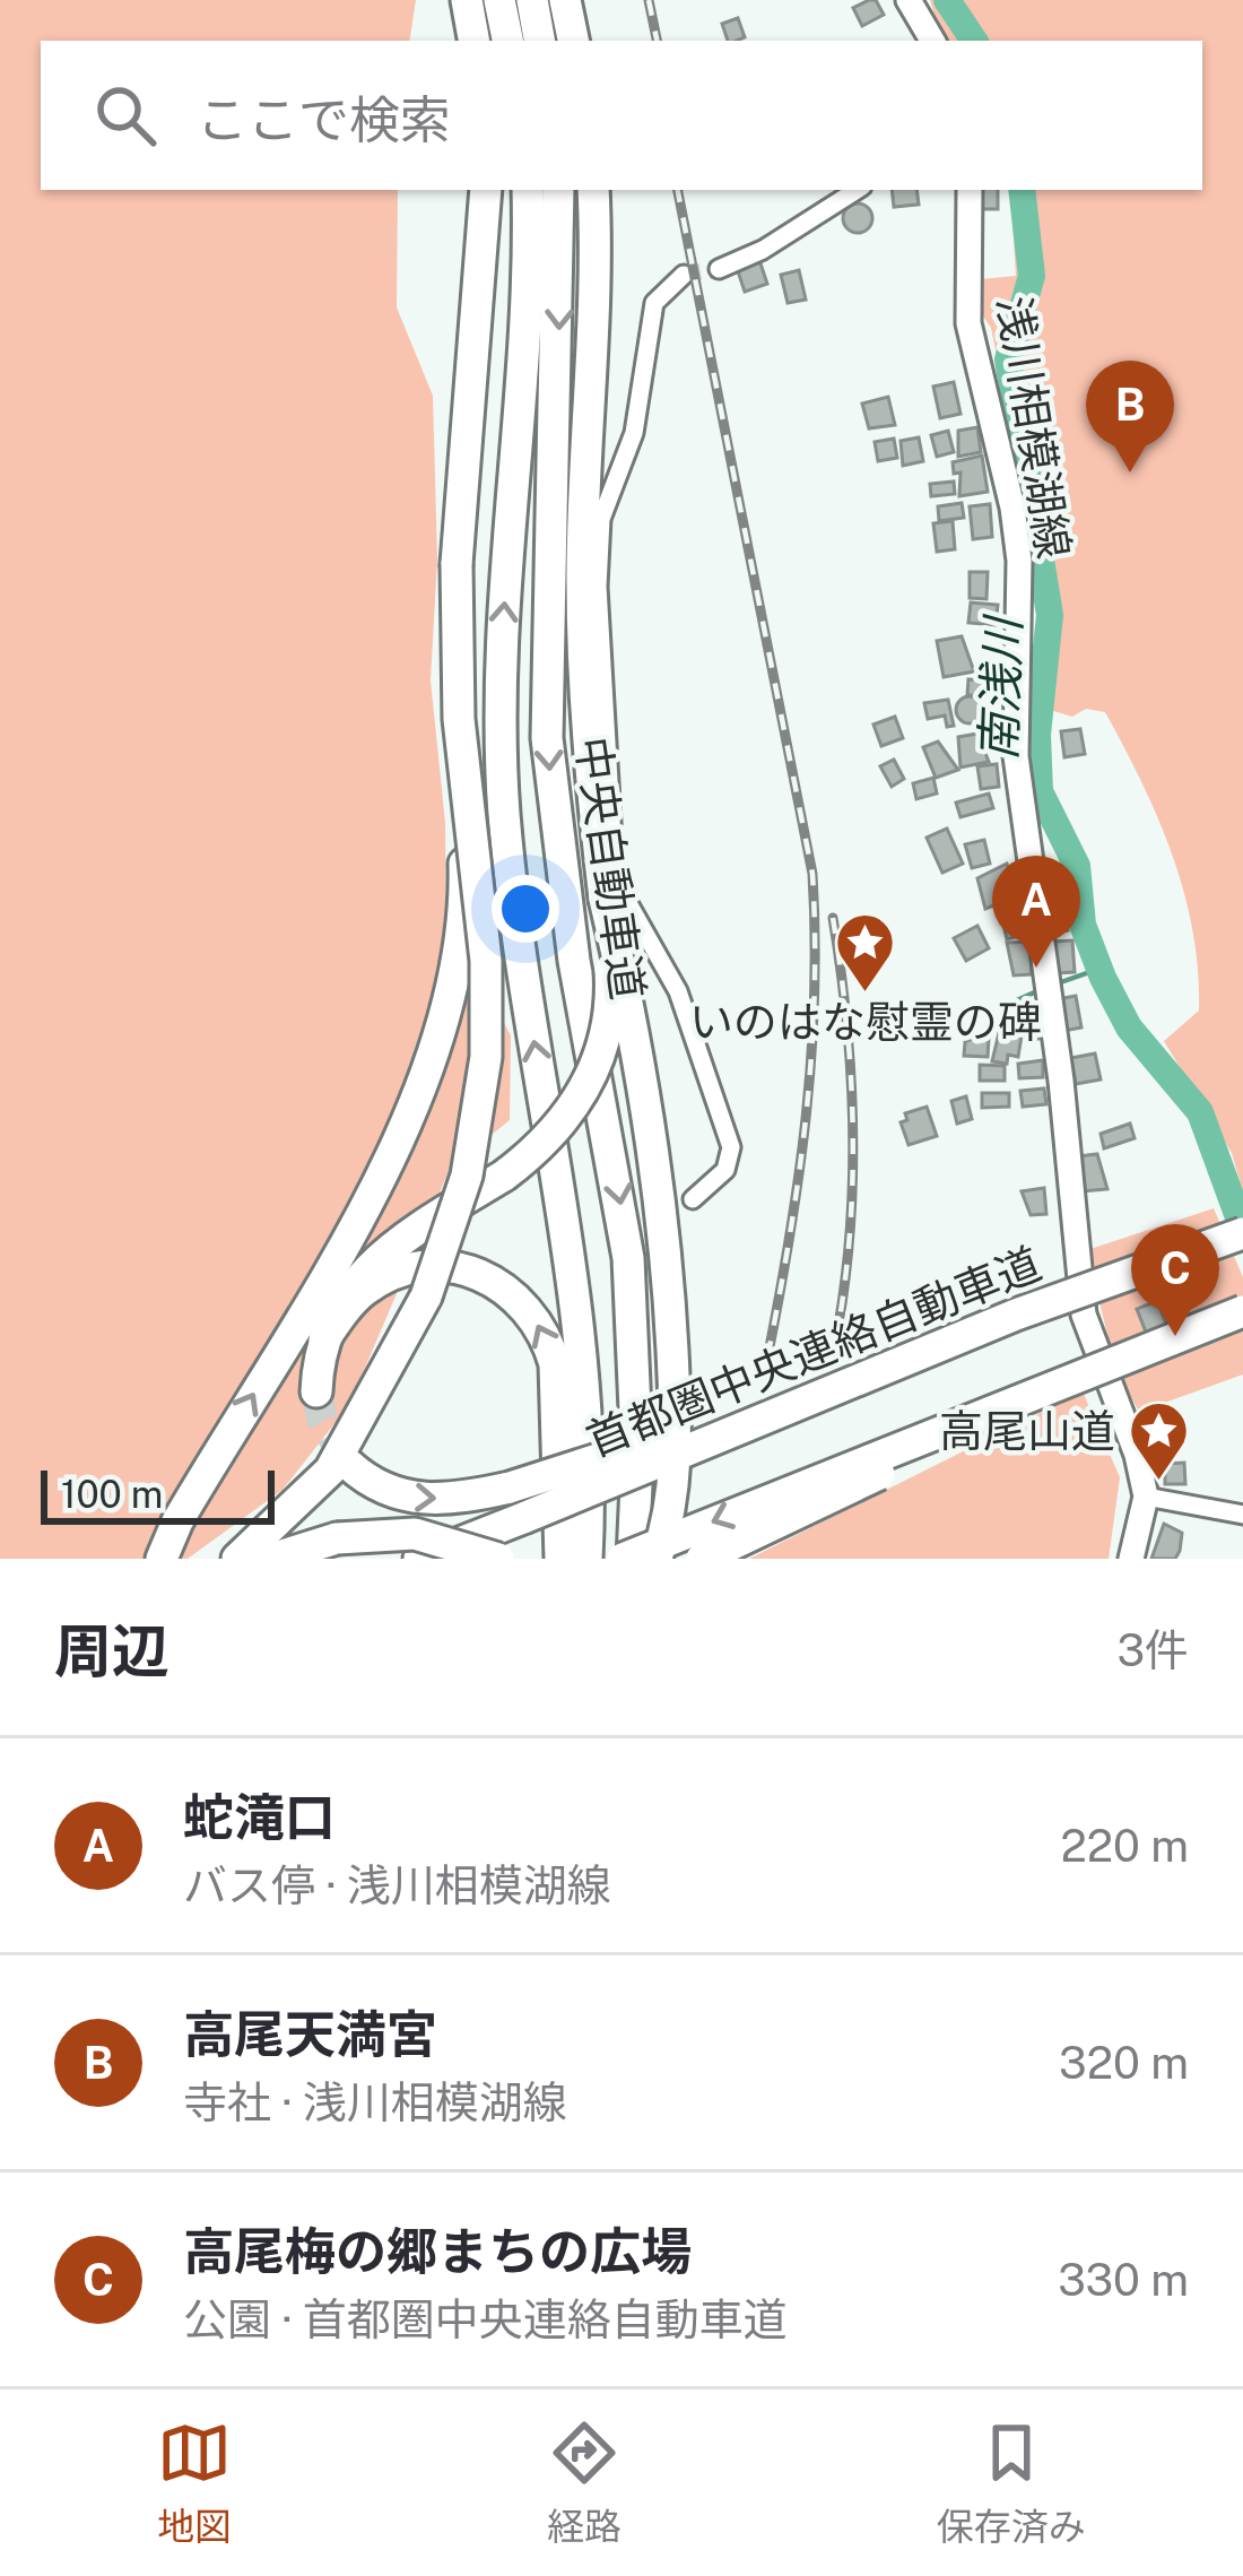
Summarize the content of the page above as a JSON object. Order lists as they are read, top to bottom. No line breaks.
{"streets":{"highway":["中央自動車道","首都圏中央連絡自動車道"],"main road":["浅川相模湖線"]},"water":["南浅川"],"places":{"place":["いのはな慰霊の碑","高尾山道"]},"scale_bar":"100 m","page":{"search":"ここで検索","pins":["B","A","C"],"scale":"100 m","heading":["周辺","3件"],"list":[{"mark":"A","name":"蛇滝口","note":"バス停 · 浅川相模湖線","value":"220 m"},{"mark":"B","name":"高尾天満宮","note":"寺社 · 浅川相模湖線","value":"320 m"},{"mark":"C","name":"高尾梅の郷まちの広場","note":"公園 · 首都圏中央連絡自動車道","value":"330 m"}],"nav":["地図","経路","保存済み"]}}
